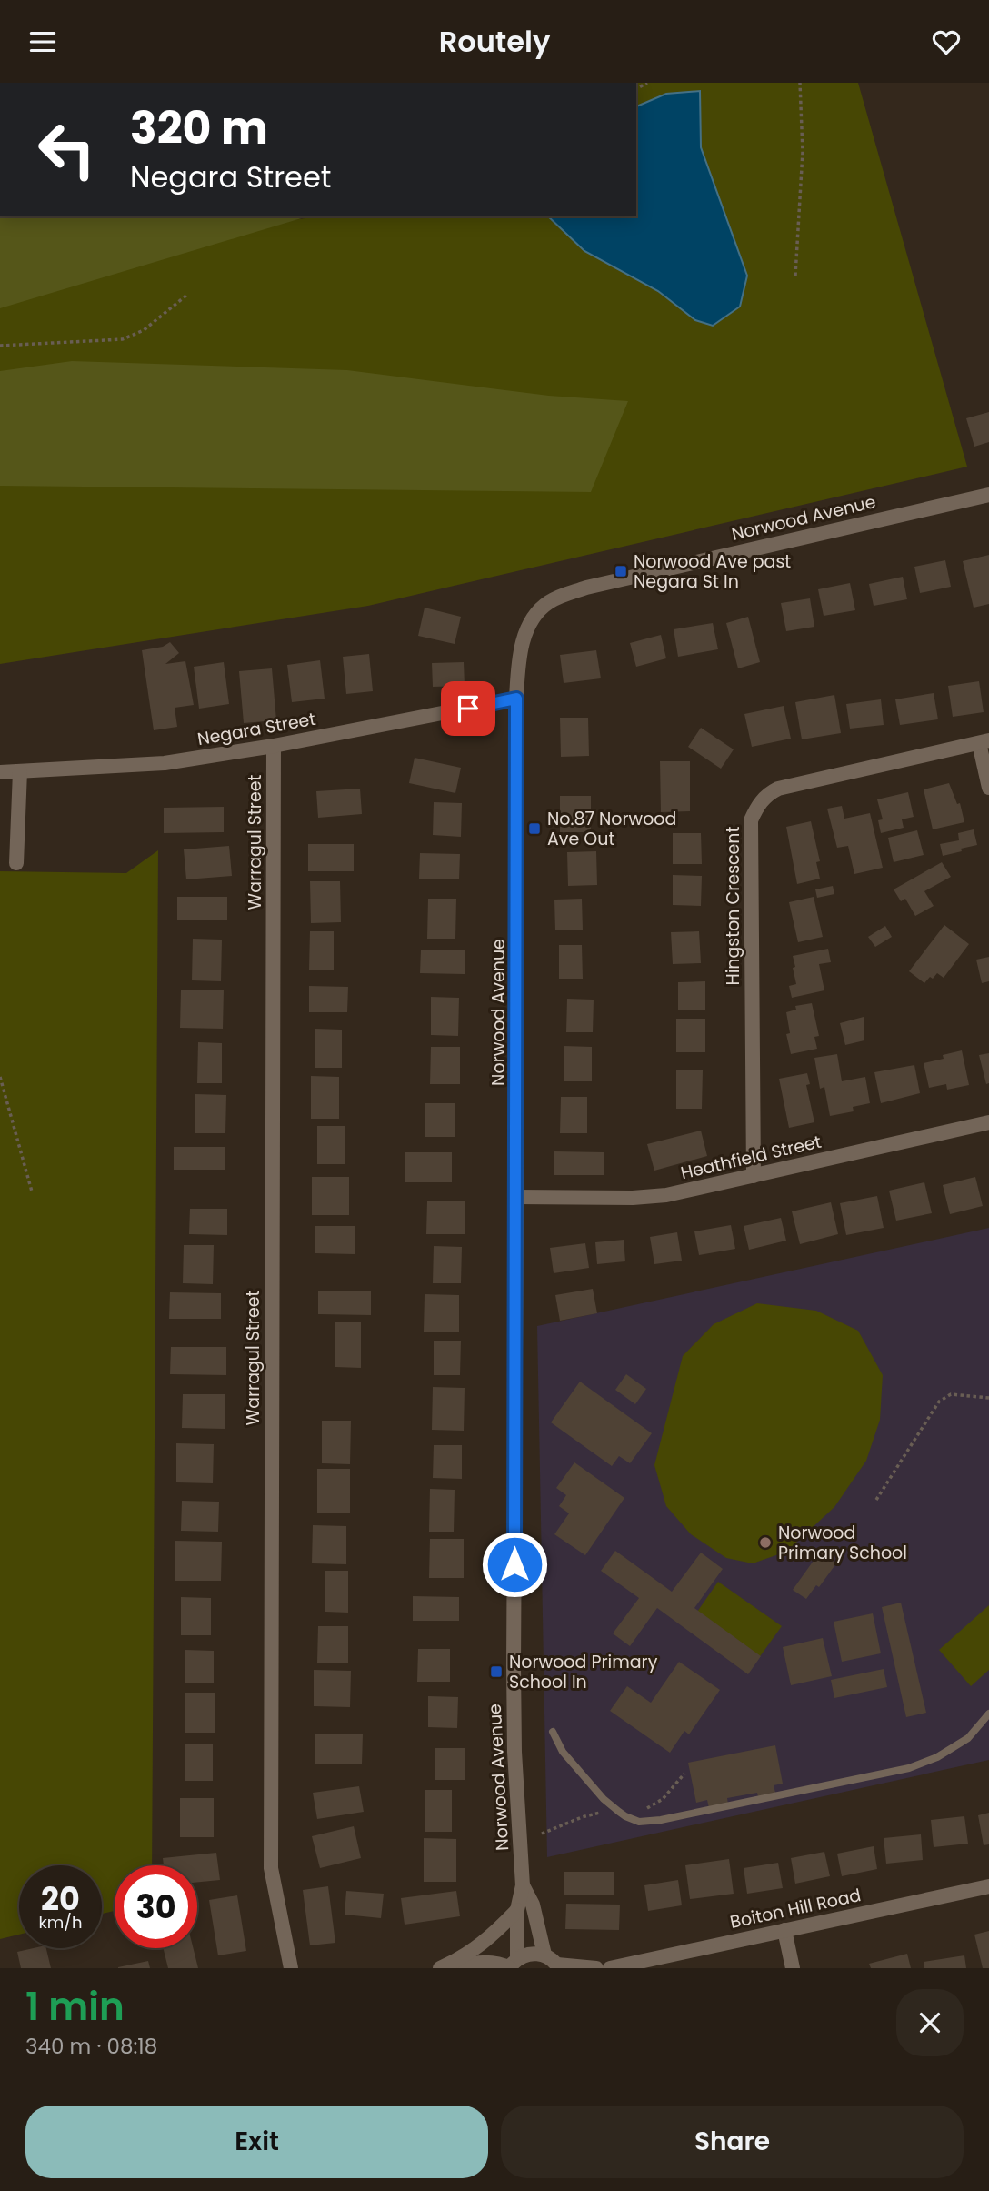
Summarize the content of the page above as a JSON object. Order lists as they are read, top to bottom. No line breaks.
{"streets":{"street":["Norwood Avenue","Negara Street","Warragul Street","Hingston Crescent","Heathfield Street","Boiton Hill Road"]},"crossings":[["Norwood Avenue","Negara Street"],["Norwood Avenue","Heathfield Street"],["Negara Street","Warragul Street"],["Hingston Crescent","Heathfield Street"]],"places":{"transit":["Norwood Ave past Negara St In","No.87 Norwood Ave Out","Norwood Primary School In"],"other":["Norwood Primary School"]},"page":{"header":"Routely","turn":["320 m","Negara Street"],"speed":"20 km/h","limit":"30","heading":["1 min","340 m · 08:18"],"buttons":["Exit","Share"]}}
